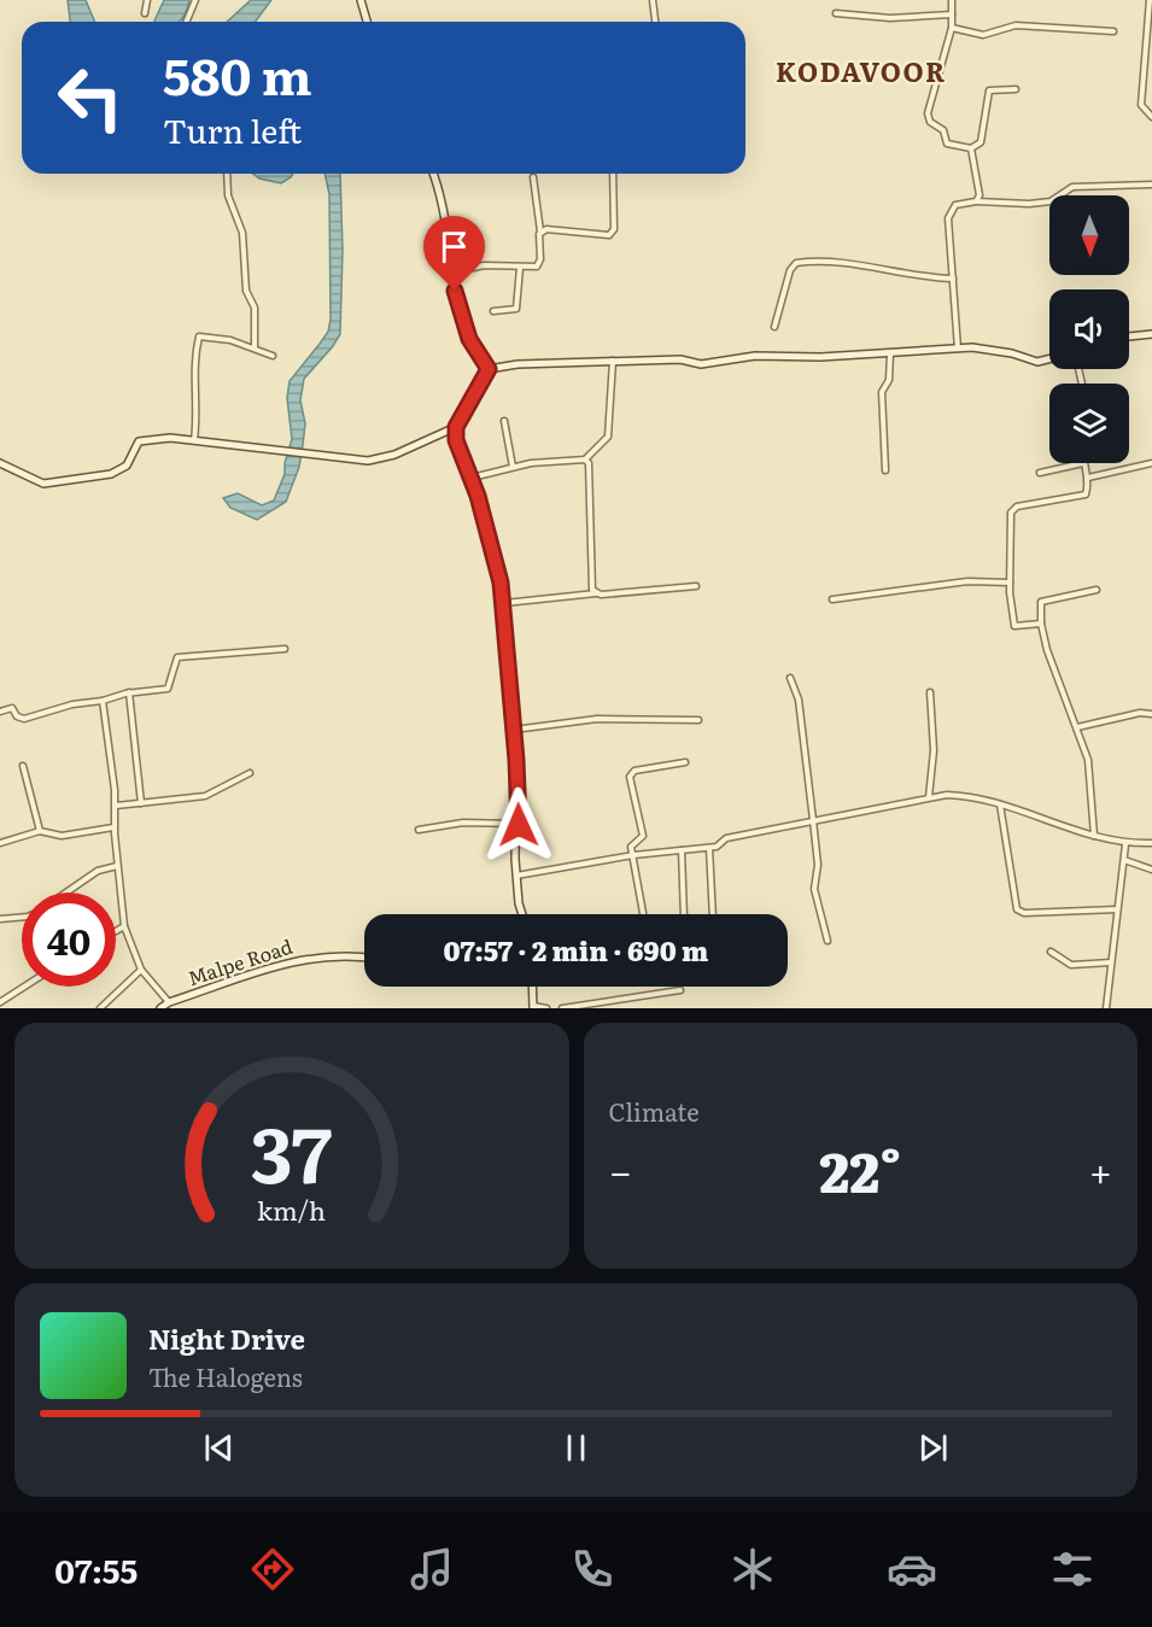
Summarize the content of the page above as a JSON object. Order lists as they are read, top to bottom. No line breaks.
{"streets":{"street":["Malpe Road"]},"districts":["KODAVOOR"],"north":"bottom","page":{"turn":["580 m","Turn left"],"limit":"40","trip":"07:57 · 2 min · 690 m","tile":"Climate","heat":["−","22°","+"],"song":["Night Drive","The Halogens"],"tabs":"07:55","gauge":["37","km/h"]}}
